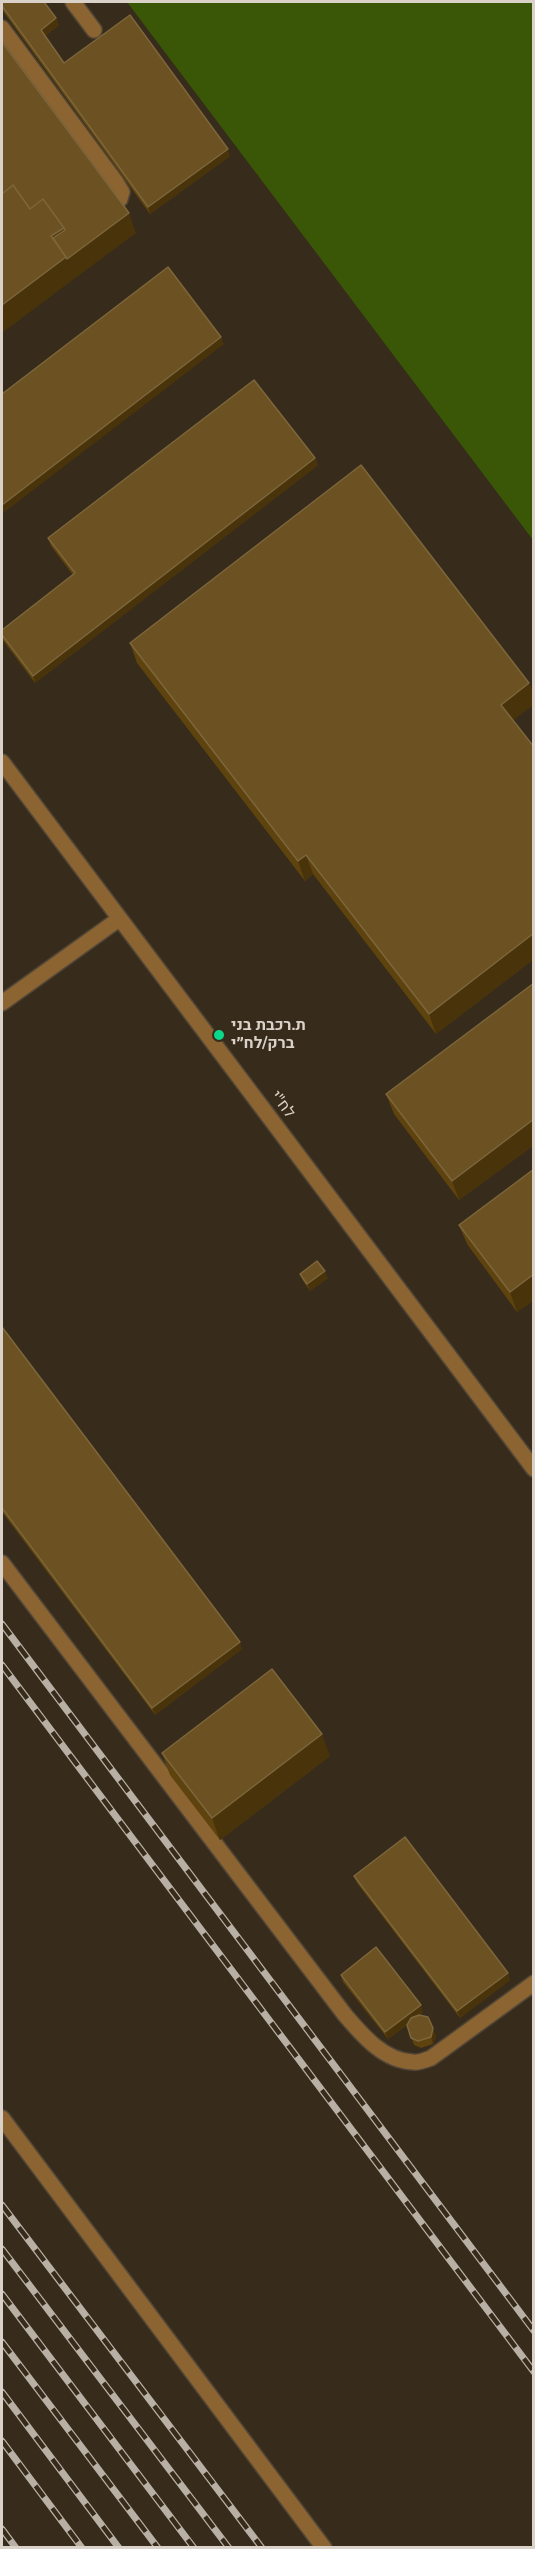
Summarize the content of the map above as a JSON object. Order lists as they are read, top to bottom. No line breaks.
{"streets":{"street":["לח\"י"]},"places":["ת.רכבת בני ברק/לח״י"]}
